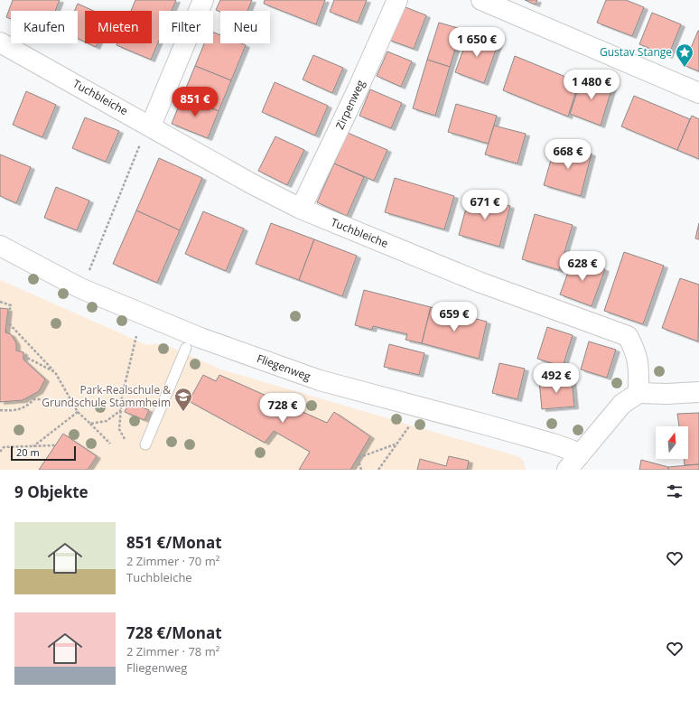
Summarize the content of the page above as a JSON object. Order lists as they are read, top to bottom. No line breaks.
{"streets":{"street":["Tuchbleiche","Zirpenweg","Fliegenweg"]},"crossings":[["Tuchbleiche","Zirpenweg"]],"places":{"place":["Gustav Stange"],"school or university":["Park-Realschule & Grundschule Stammheim"]},"scale_bar":"20 m","north":"top","page":{"chip":["Kaufen","Mieten","Filter","Neu"],"price":["1 650 €","1 480 €","851 €","668 €","671 €","628 €","659 €","492 €","728 €"],"scale":"20 m","heading":"9 Objekte","list":[{"name":"851 €/Monat","note":"2 Zimmer · 70 m² · Tuchbleiche"},{"name":"728 €/Monat","note":"2 Zimmer · 78 m² · Fliegenweg"}]}}
